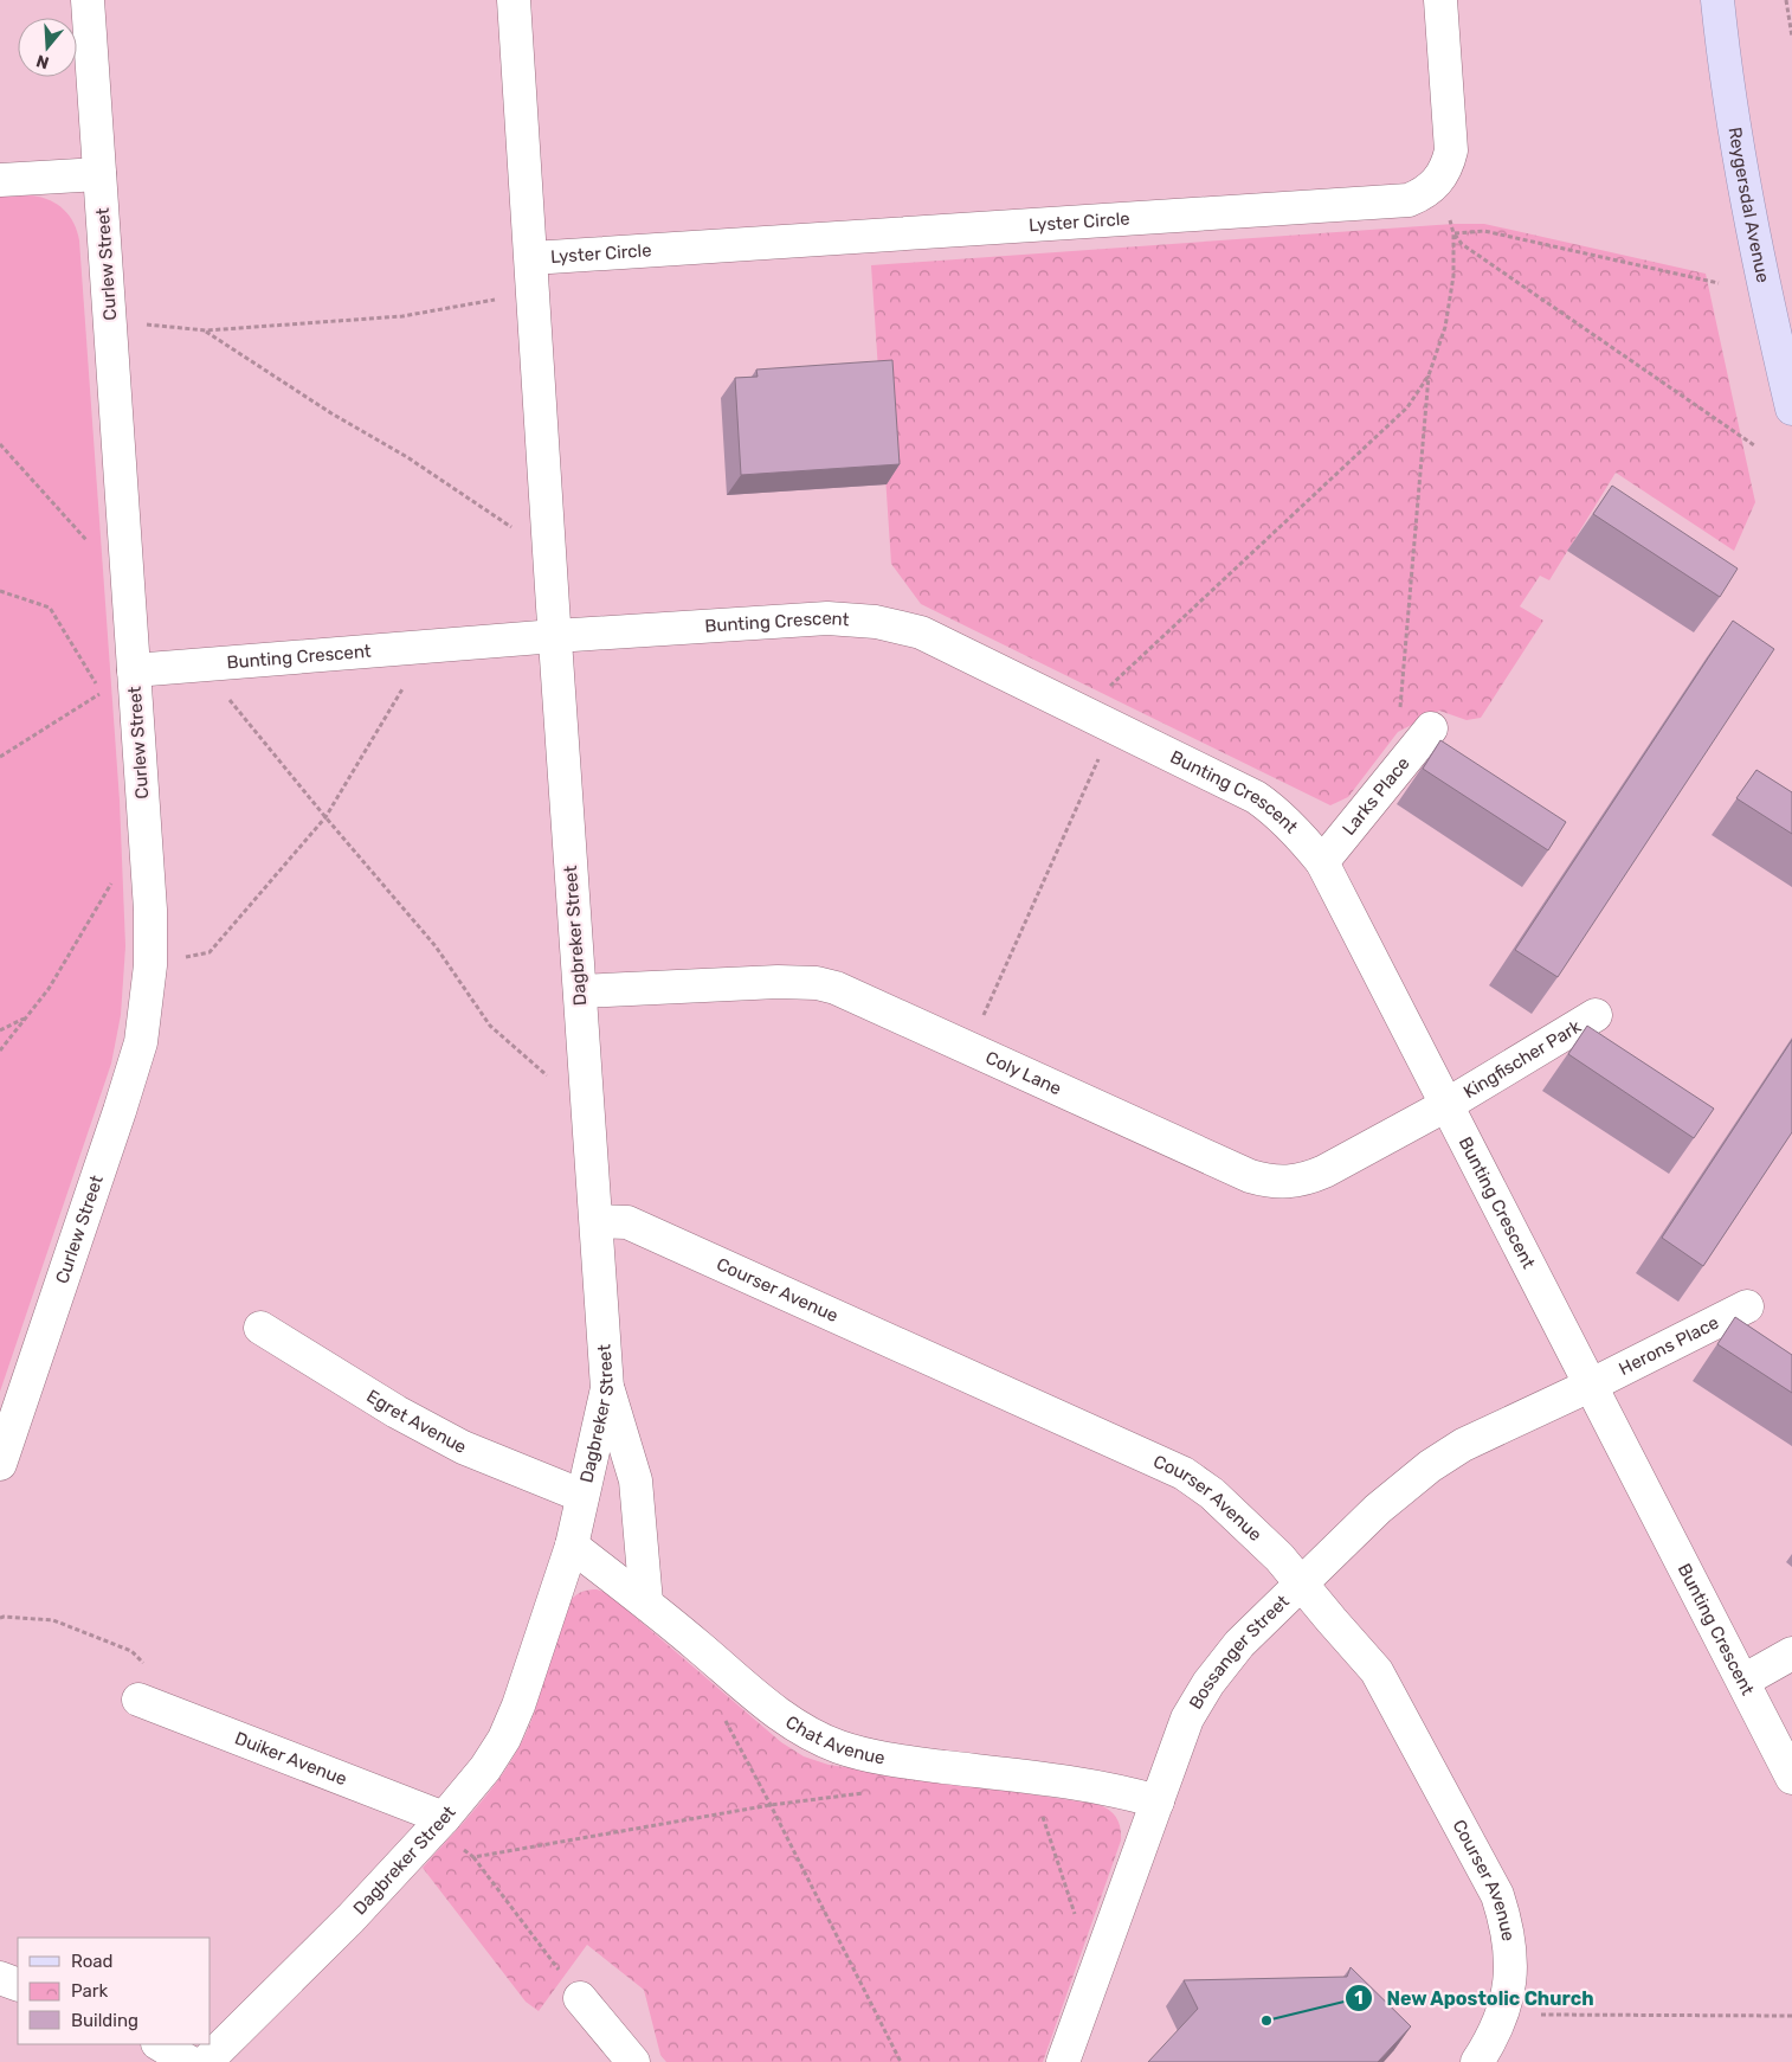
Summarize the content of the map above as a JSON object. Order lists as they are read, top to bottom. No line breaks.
{"streets":{"main road":["Reygersdal Avenue"],"street":["Lyster Circle","Curlew Street","Bunting Crescent","Larks Place","Dagbreker Street","Kingfischer Park","Coly Lane","Courser Avenue","Herons Place","Egret Avenue","Bossanger Street","Chat Avenue","Duiker Avenue"]},"crossings":[["Lyster Circle","Bunting Crescent"],["Lyster Circle","Dagbreker Street"],["Curlew Street","Bunting Crescent"],["Bunting Crescent","Larks Place"],["Bunting Crescent","Dagbreker Street"],["Bunting Crescent","Kingfischer Park"],["Bunting Crescent","Coly Lane"],["Bunting Crescent","Herons Place"],["Bunting Crescent","Bossanger Street"],["Dagbreker Street","Coly Lane"],["Dagbreker Street","Courser Avenue"],["Dagbreker Street","Egret Avenue"],["Dagbreker Street","Chat Avenue"],["Dagbreker Street","Duiker Avenue"],["Kingfischer Park","Coly Lane"],["Courser Avenue","Bossanger Street"],["Herons Place","Bossanger Street"],["Bossanger Street","Chat Avenue"]],"places":["New Apostolic Church"],"legend":["Road","Park","Building"],"north":"bottom"}
